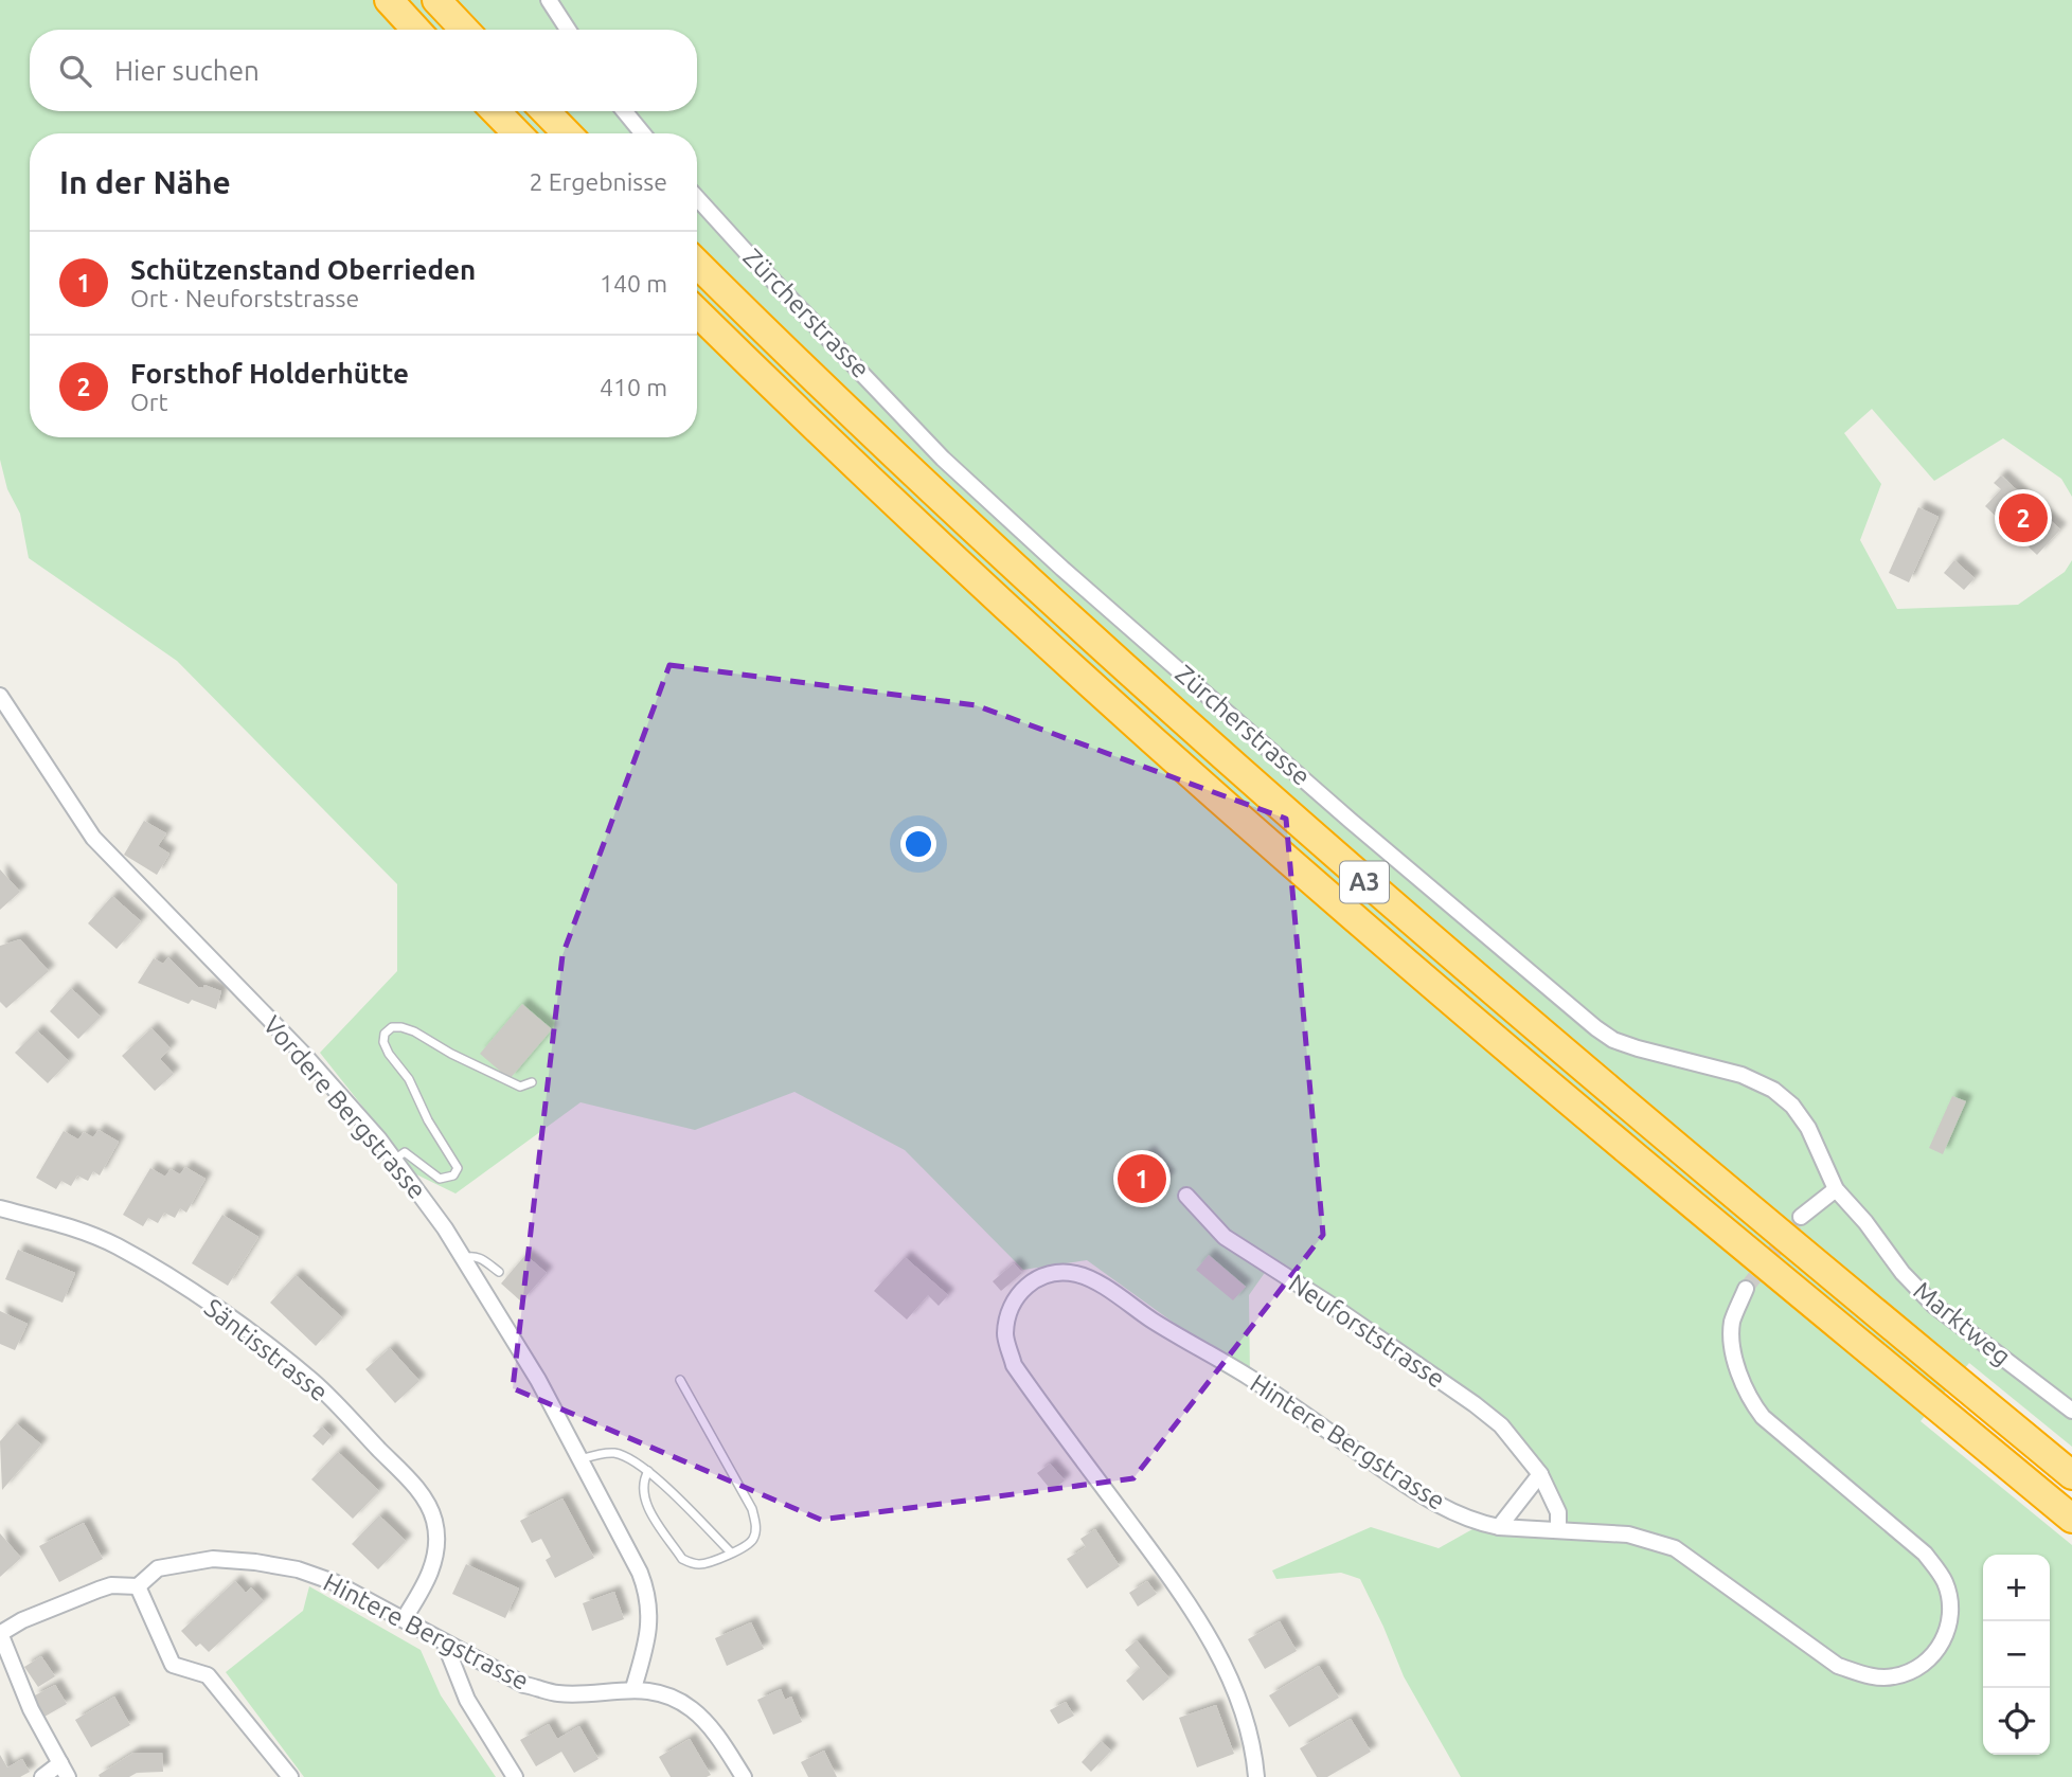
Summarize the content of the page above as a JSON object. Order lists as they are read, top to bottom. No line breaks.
{"streets":{"highway":["A3"],"street":["Zürcherstrasse","Vordere Bergstrasse","Marktweg","Neuforststrasse","Säntisstrasse","Hintere Bergstrasse"]},"crossings":[["Zürcherstrasse","Marktweg"],["Vordere Bergstrasse","Hintere Bergstrasse"],["Neuforststrasse","Hintere Bergstrasse"],["Säntisstrasse","Hintere Bergstrasse"]],"page":{"search":"Hier suchen","heading":["In der Nähe","2 Ergebnisse"],"list":[{"mark":"1","name":"Schützenstand Oberrieden","note":"Ort · Neuforststrasse","value":"140 m"},{"mark":"2","name":"Forsthof Holderhütte","note":"Ort","value":"410 m"}],"pins":["2","1"],"map_buttons":["+","−"]}}
